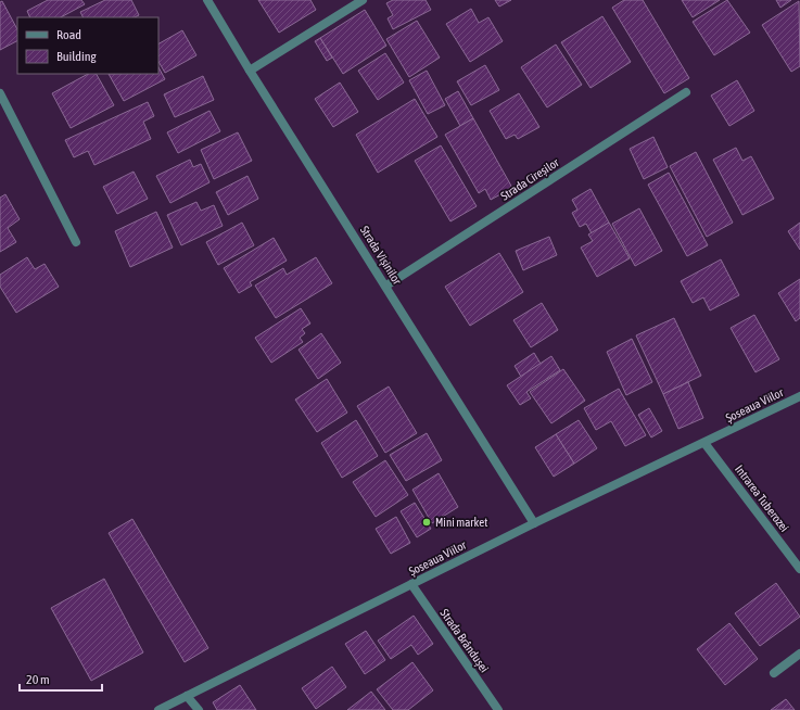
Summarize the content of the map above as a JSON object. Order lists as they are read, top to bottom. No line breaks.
{"streets":{"street":["Strada Cireșilor","Strada Vișinilor","Șoseaua Viilor","Intrarea Tuberozei","Strada Brândușei"]},"crossings":[["Strada Cireșilor","Strada Vișinilor"],["Strada Vișinilor","Șoseaua Viilor"],["Șoseaua Viilor","Intrarea Tuberozei"],["Șoseaua Viilor","Strada Brândușei"]],"places":["Mini market"],"legend":["Road","Building"],"scale_bar":"20 m"}
